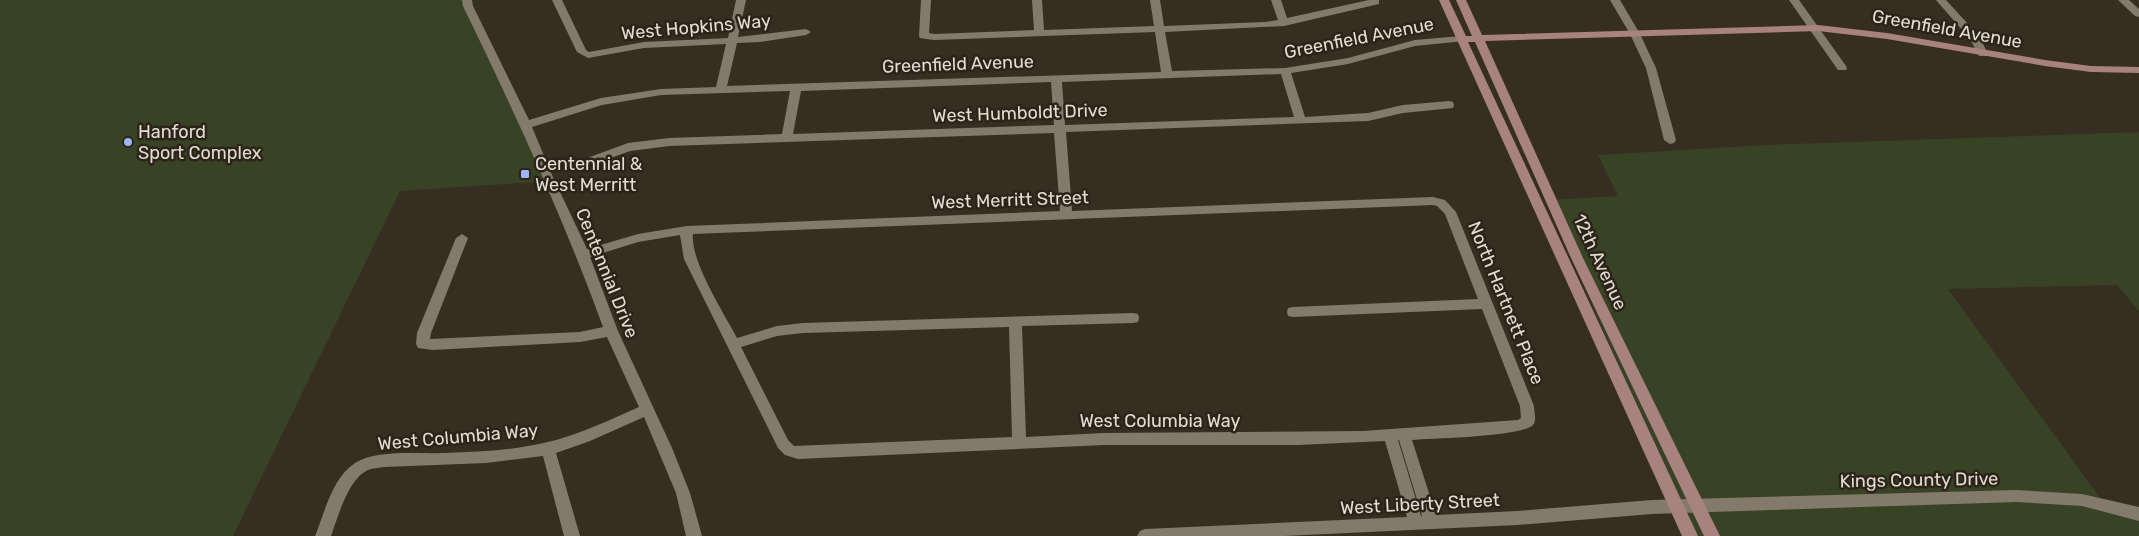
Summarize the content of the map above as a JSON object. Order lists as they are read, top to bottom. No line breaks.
{"streets":{"main road":["Greenfield Avenue","12th Avenue"],"street":["West Hopkins Way","West Humboldt Drive","West Merritt Street","Centennial Drive","North Hartnett Place","West Columbia Way","Kings County Drive","West Liberty Street"]},"crossings":[["Greenfield Avenue","12th Avenue"],["Greenfield Avenue","Centennial Drive"],["West Merritt Street","Centennial Drive"],["West Merritt Street","North Hartnett Place"],["12th Avenue","Kings County Drive"],["12th Avenue","West Liberty Street"],["Centennial Drive","West Columbia Way"],["North Hartnett Place","West Columbia Way"],["Kings County Drive","West Liberty Street"]],"places":{"other":["Hanford Sport Complex"],"transit":["Centennial & West Merritt"]}}
